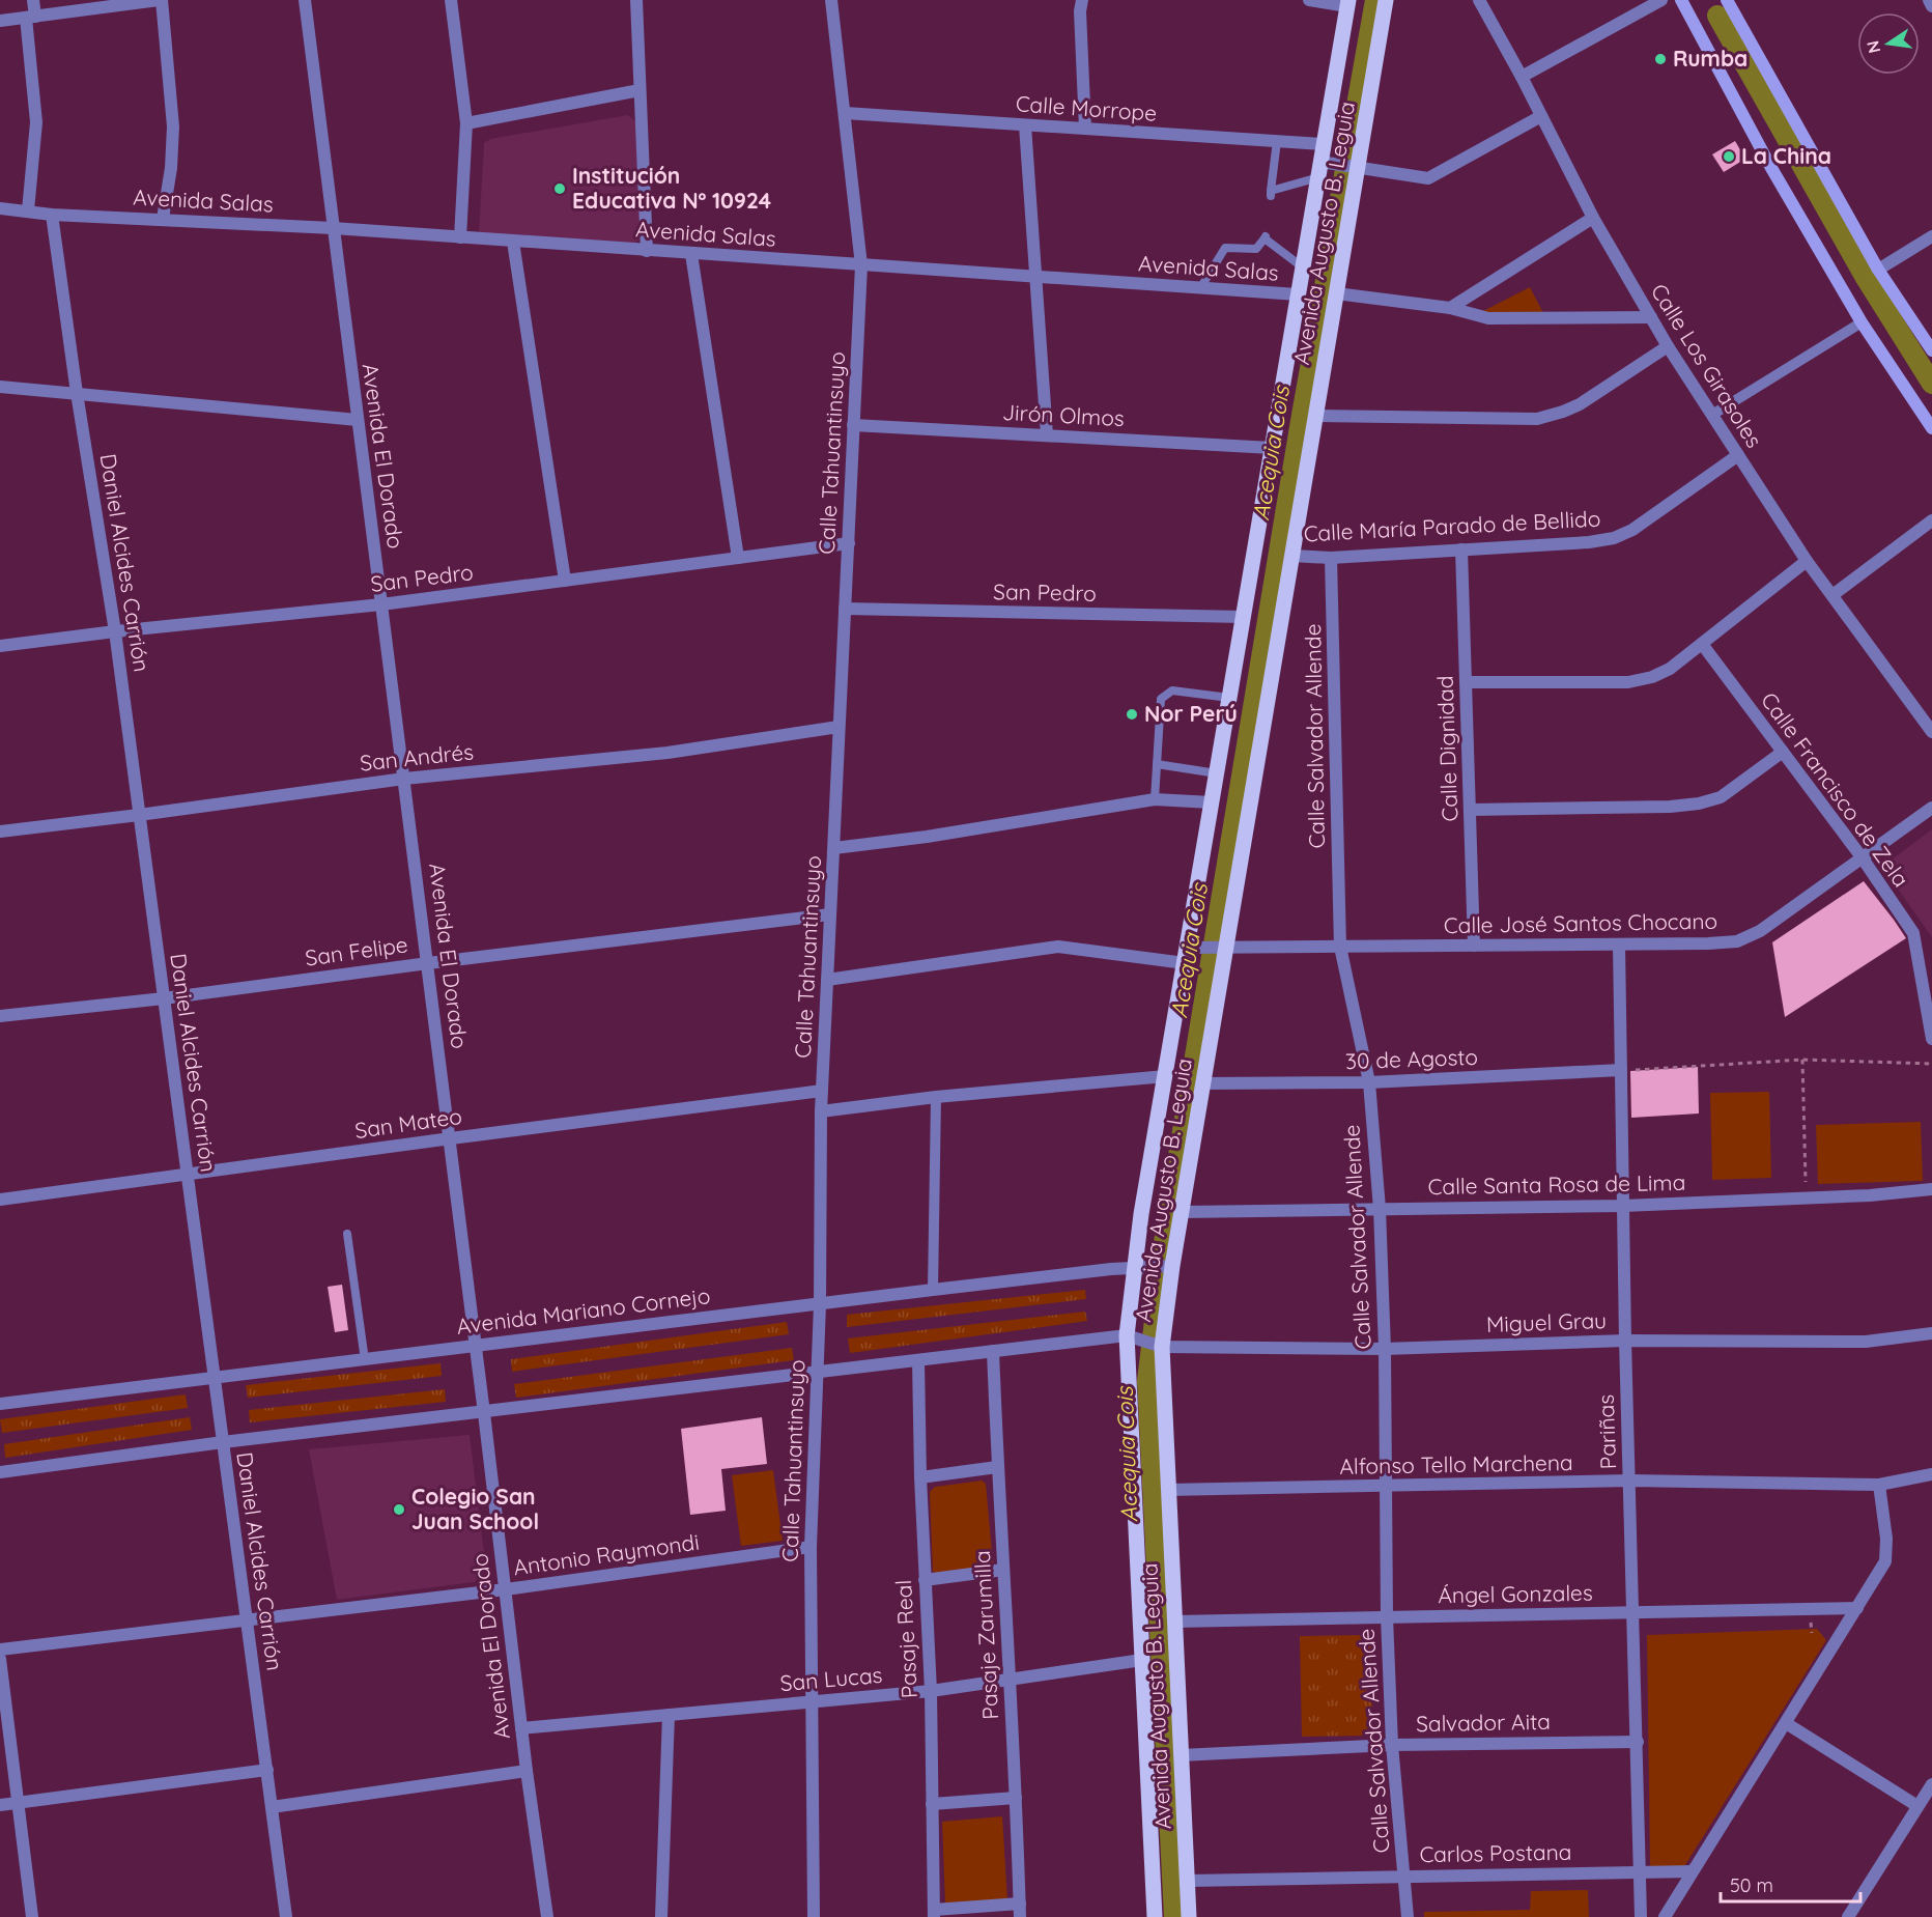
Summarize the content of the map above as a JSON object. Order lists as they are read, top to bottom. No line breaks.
{"streets":{"main road":["Avenida Augusto B. Leguia"],"street":["Calle Morrope","Avenida Salas","Calle Los Girasoles","Jirón Olmos","Calle Tahuantinsuyo","Avenida El Dorado","Calle María Parado de Bellido","Daniel Alcides Carrión","San Pedro","Calle Salvador Allende","Calle Dignidad","San Andrés","Calle Francisco de Zela","Calle José Santos Chocano","San Felipe","30 de Agosto","San Mateo","Calle Santa Rosa de Lima","Avenida Mariano Cornejo","Miguel Grau","Pariñas","Alfonso Tello Marchena","Antonio Raymondi","Ángel Gonzales","Pasaje Zarumilla","Pasaje Real","San Lucas","Salvador Aita","Carlos Postana"]},"crossings":[["Calle Morrope","Avenida Augusto B. Leguia"],["Calle Morrope","Calle Tahuantinsuyo"],["Avenida Salas","Avenida Augusto B. Leguia"],["Avenida Salas","Calle Tahuantinsuyo"],["Avenida Salas","Avenida El Dorado"],["Avenida Salas","Daniel Alcides Carrión"],["Avenida Augusto B. Leguia","Jirón Olmos"],["Avenida Augusto B. Leguia","Calle María Parado de Bellido"],["Avenida Augusto B. Leguia","San Pedro"],["Avenida Augusto B. Leguia","Calle José Santos Chocano"],["Avenida Augusto B. Leguia","30 de Agosto"],["Avenida Augusto B. Leguia","Calle Santa Rosa de Lima"],["Avenida Augusto B. Leguia","Avenida Mariano Cornejo"],["Avenida Augusto B. Leguia","Miguel Grau"],["Avenida Augusto B. Leguia","Alfonso Tello Marchena"],["Avenida Augusto B. Leguia","Ángel Gonzales"],["Avenida Augusto B. Leguia","San Lucas"],["Avenida Augusto B. Leguia","Salvador Aita"],["Avenida Augusto B. Leguia","Carlos Postana"],["Calle Los Girasoles","Calle María Parado de Bellido"],["Jirón Olmos","Calle Tahuantinsuyo"],["Calle Tahuantinsuyo","San Pedro"],["Calle Tahuantinsuyo","San Andrés"],["Calle Tahuantinsuyo","San Felipe"],["Calle Tahuantinsuyo","San Mateo"],["Calle Tahuantinsuyo","Avenida Mariano Cornejo"],["Calle Tahuantinsuyo","Antonio Raymondi"],["Calle Tahuantinsuyo","San Lucas"],["Avenida El Dorado","San Pedro"],["Avenida El Dorado","San Andrés"],["Avenida El Dorado","San Felipe"],["Avenida El Dorado","San Mateo"],["Avenida El Dorado","Avenida Mariano Cornejo"],["Avenida El Dorado","Antonio Raymondi"],["Avenida El Dorado","San Lucas"],["Calle María Parado de Bellido","Calle Salvador Allende"],["Calle María Parado de Bellido","Calle Dignidad"],["Daniel Alcides Carrión","San Pedro"],["Daniel Alcides Carrión","San Andrés"],["Daniel Alcides Carrión","San Felipe"],["Daniel Alcides Carrión","San Mateo"],["Daniel Alcides Carrión","Avenida Mariano Cornejo"],["Daniel Alcides Carrión","Antonio Raymondi"],["Calle Salvador Allende","Calle José Santos Chocano"],["Calle Salvador Allende","30 de Agosto"],["Calle Salvador Allende","Calle Santa Rosa de Lima"],["Calle Salvador Allende","Miguel Grau"],["Calle Salvador Allende","Alfonso Tello Marchena"],["Calle Salvador Allende","Ángel Gonzales"],["Calle Salvador Allende","Salvador Aita"],["Calle Salvador Allende","Carlos Postana"],["Calle Dignidad","Calle José Santos Chocano"],["Calle Francisco de Zela","Calle José Santos Chocano"],["Calle José Santos Chocano","Pariñas"],["30 de Agosto","Pariñas"],["Calle Santa Rosa de Lima","Pariñas"],["Miguel Grau","Pariñas"],["Pariñas","Alfonso Tello Marchena"],["Pariñas","Ángel Gonzales"],["Pariñas","Salvador Aita"],["Pariñas","Carlos Postana"],["Pasaje Zarumilla","San Lucas"],["Pasaje Real","San Lucas"]],"water":["Acequia Cois"],"places":["Rumba","La China","Institución Educativa Nº 10924","Nor Perú","Colegio San Juan School"],"scale_bar":"50 m","north":"left"}
